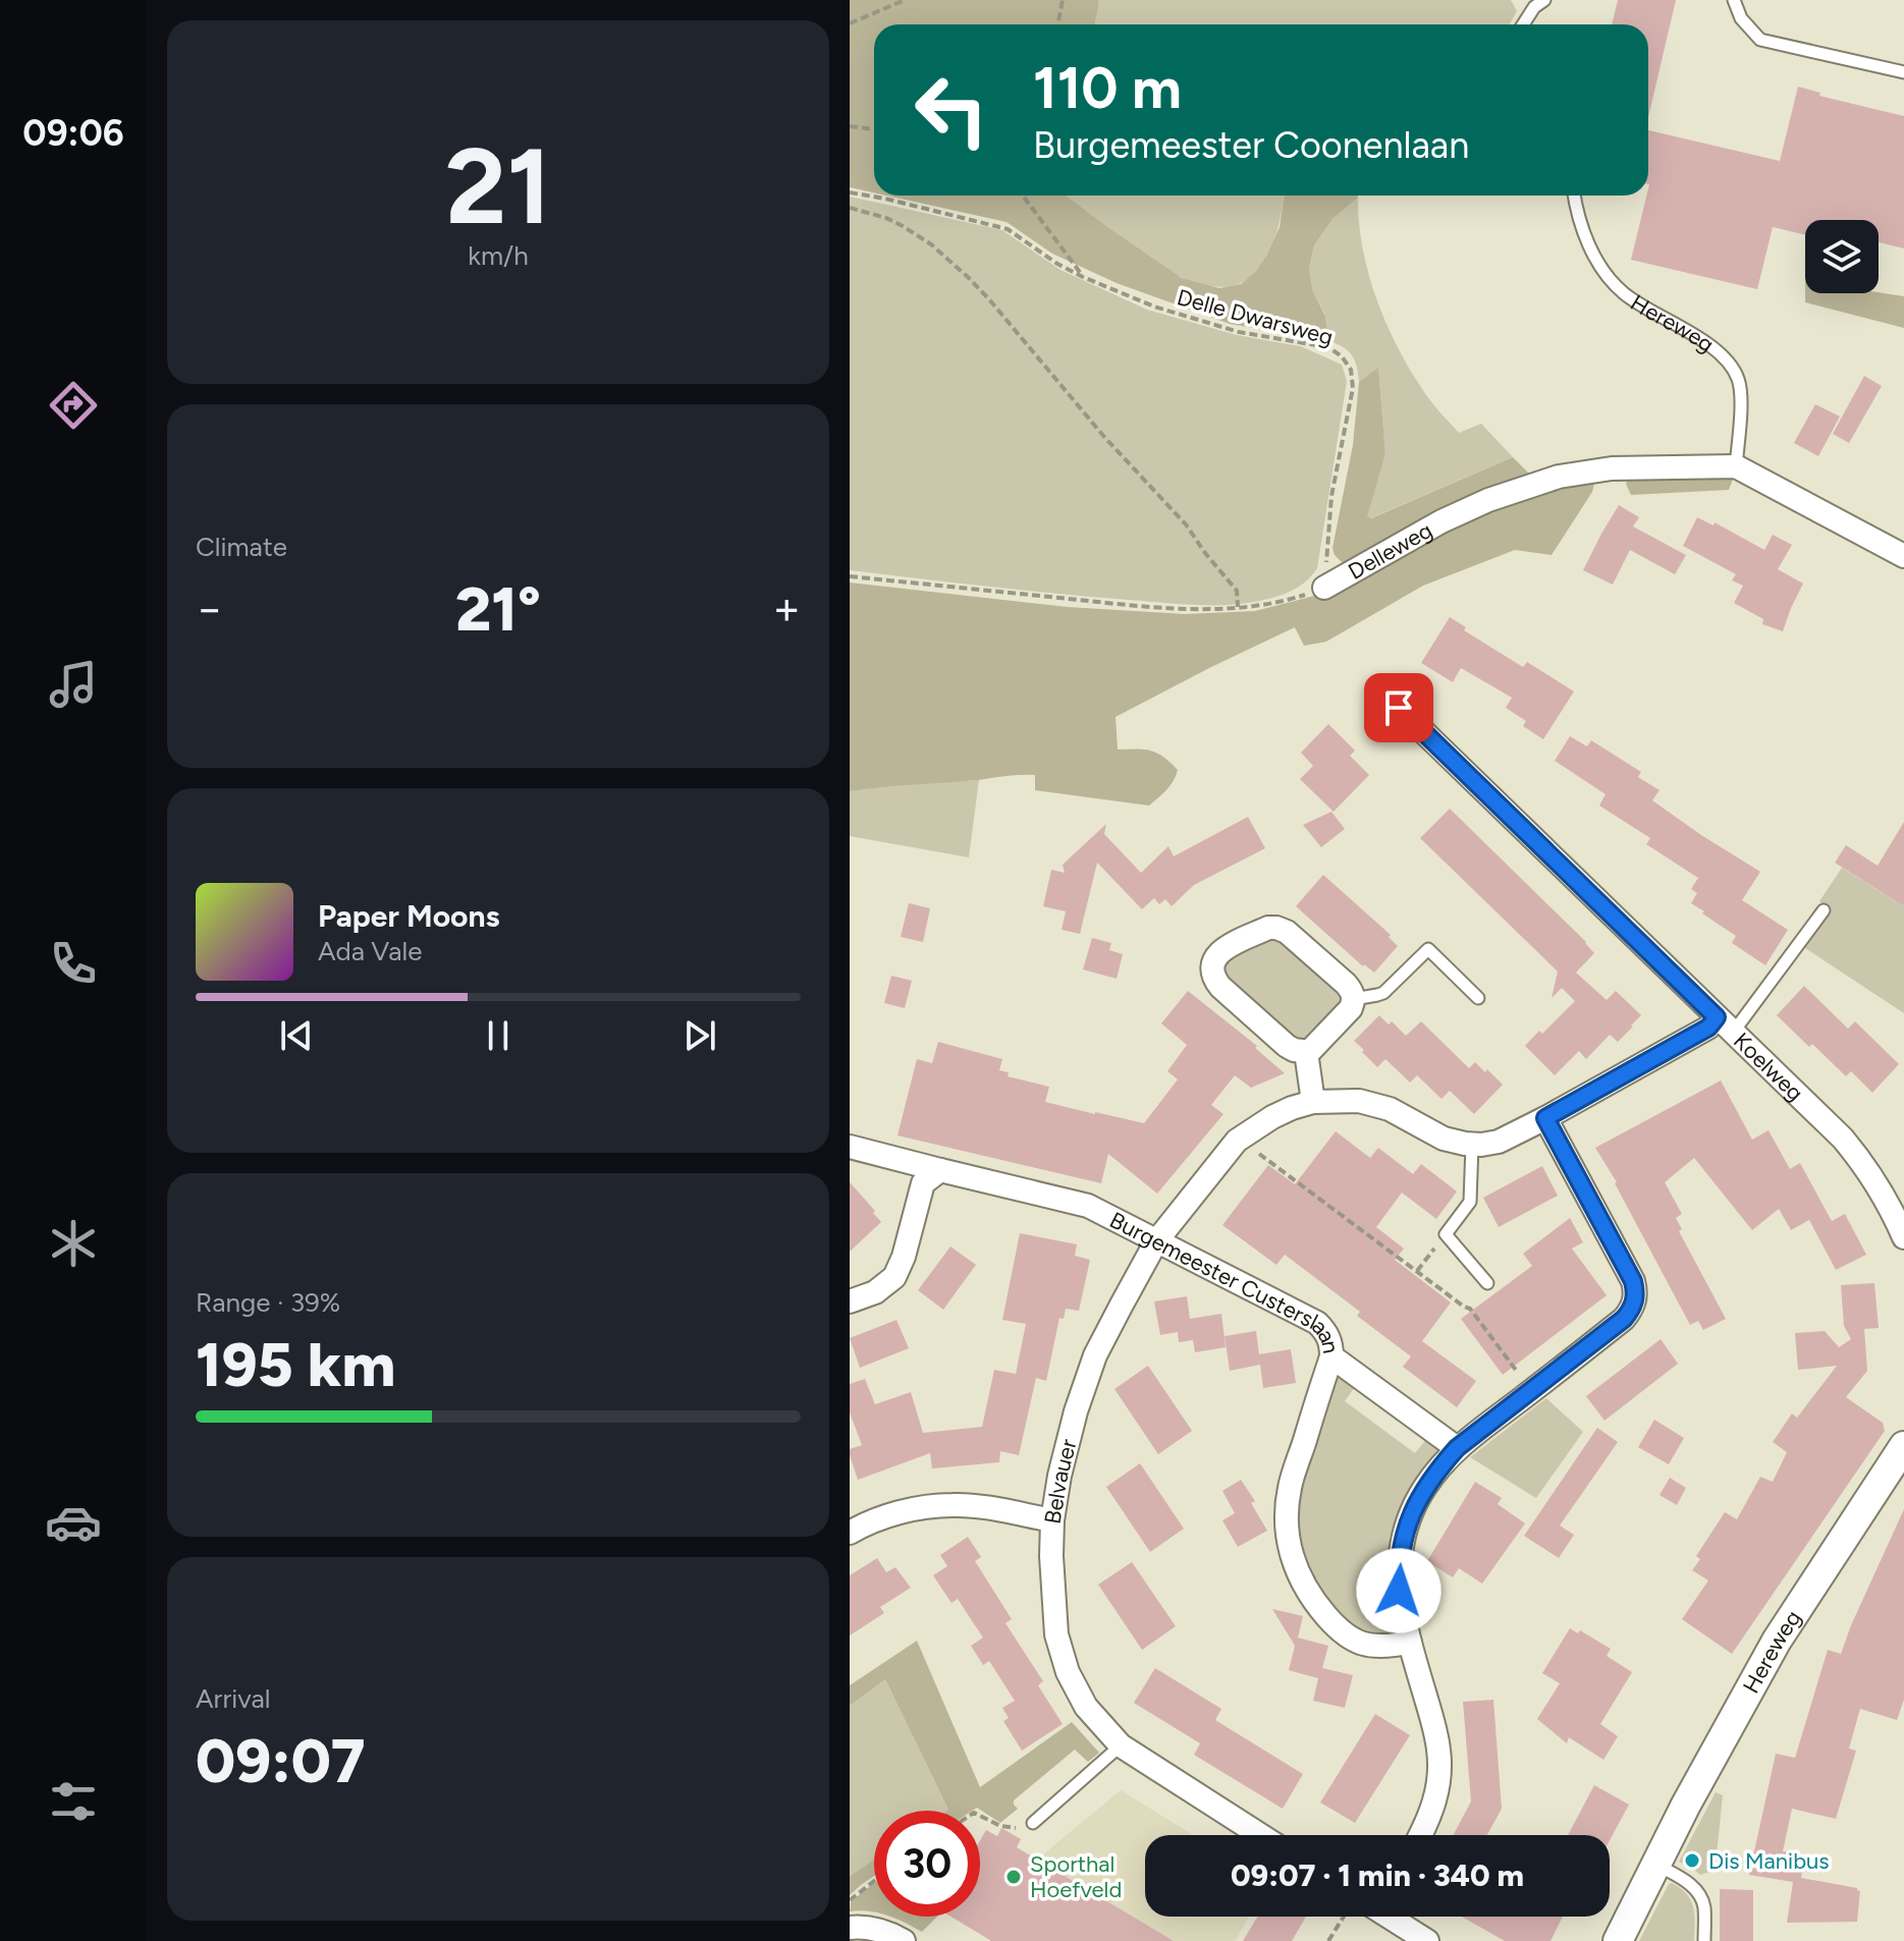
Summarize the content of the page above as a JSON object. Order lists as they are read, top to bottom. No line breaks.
{"streets":{"street":["Hereweg","Delleweg","Koelweg","Burgemeester Custerslaan","Belvauer"],"path":["Delle Dwarsweg"]},"crossings":[["Delle Dwarsweg","Delleweg"],["Hereweg","Delleweg"],["Burgemeester Custerslaan","Belvauer"]],"places":["Dis Manibus","Sporthal Hoefveld"],"page":{"tabs":"09:06","tile":[["21","km/h"],"Climate",["Range · 39%","195 km"],["Arrival","09:07"]],"turn":["110 m","Burgemeester Coonenlaan"],"heat":["−","21°","+"],"song":["Paper Moons","Ada Vale"],"limit":"30","trip":"09:07 · 1 min · 340 m"}}
